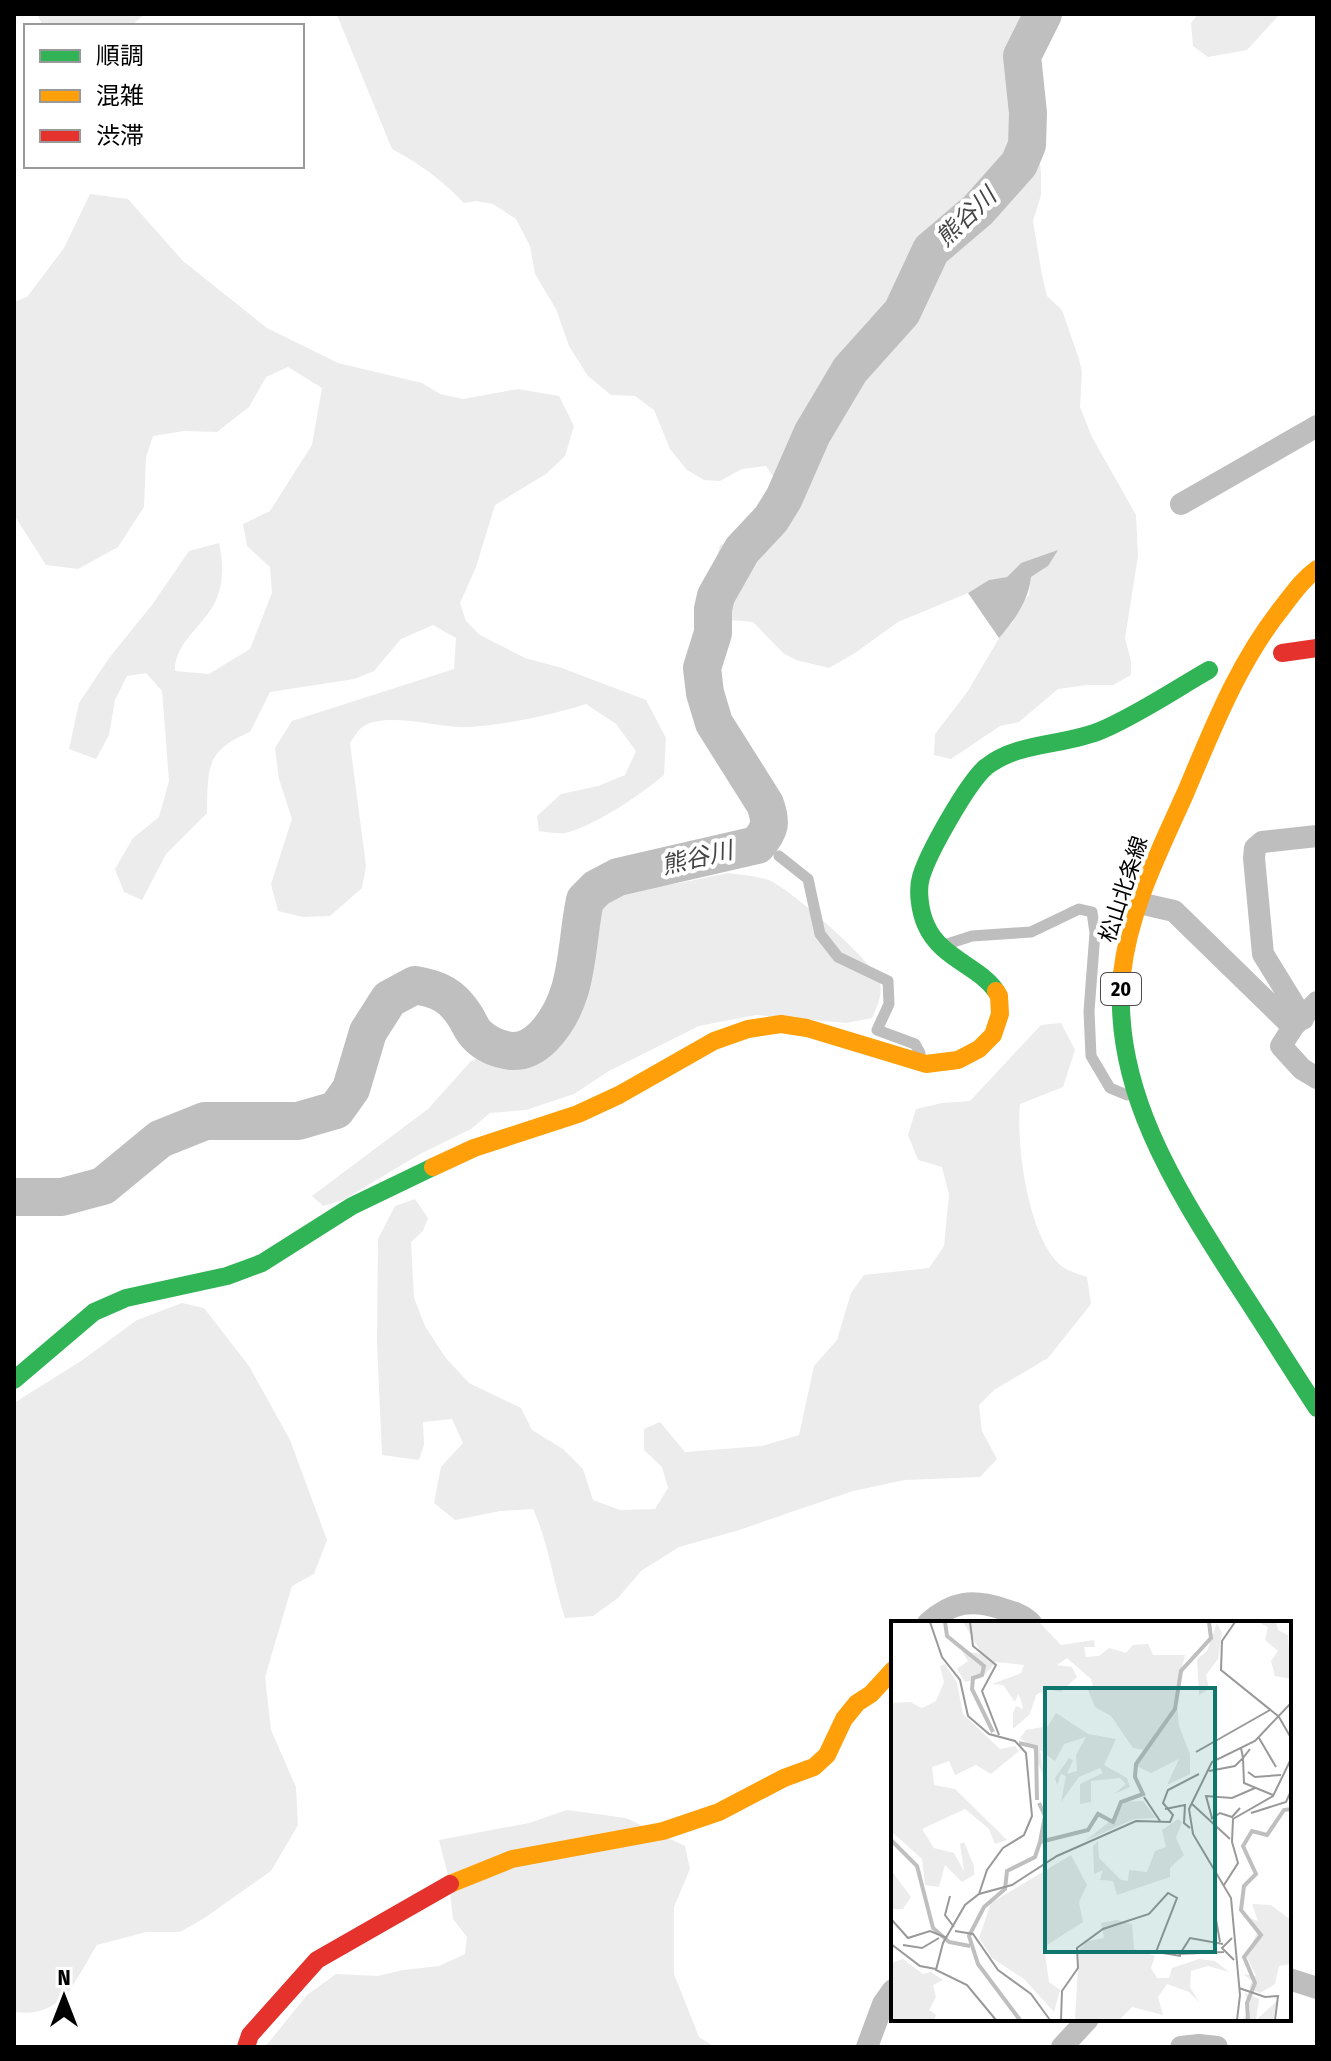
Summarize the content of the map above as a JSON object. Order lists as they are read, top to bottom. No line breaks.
{"streets":{"street":["松山北条線","20"]},"water":["熊谷川"],"legend":["順調","混雑","渋滞"],"north":"top"}
